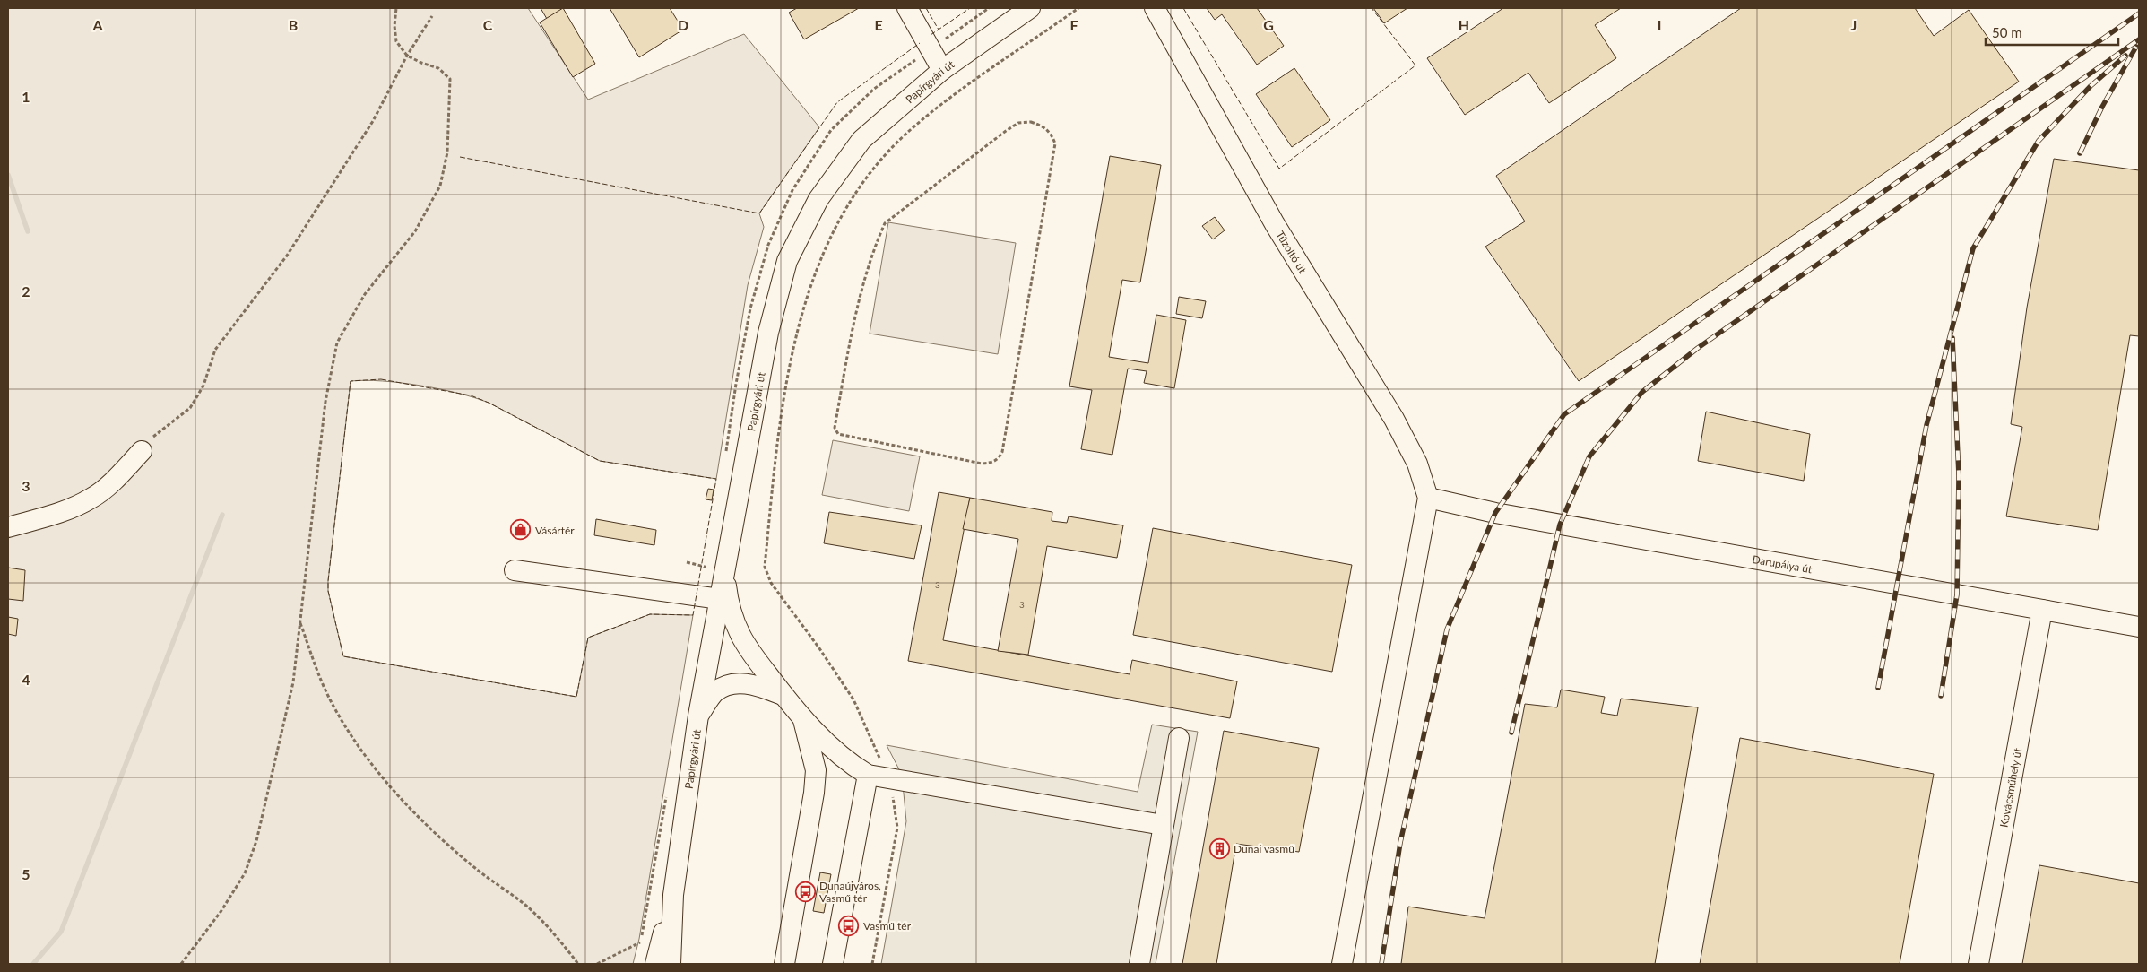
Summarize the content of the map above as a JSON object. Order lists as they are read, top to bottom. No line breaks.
{"streets":{"street":["Papírgyári út","Tűzoltó út","Darupálya út","Kovácsműhely út"]},"crossings":[["Tűzoltó út","Darupálya út"],["Darupálya út","Kovácsműhely út"]],"places":{"shop":["Vásártér"],"building":["Dunai vasmű"],"bus stop":["Dunaújváros, Vasmű tér","Vasmű tér"]},"house_numbers":["3","3"],"scale_bar":"50 m","grid":{"columns":["A","B","C","D","E","F","G","H","I","J"],"rows":["1","2","3","4","5"]}}
